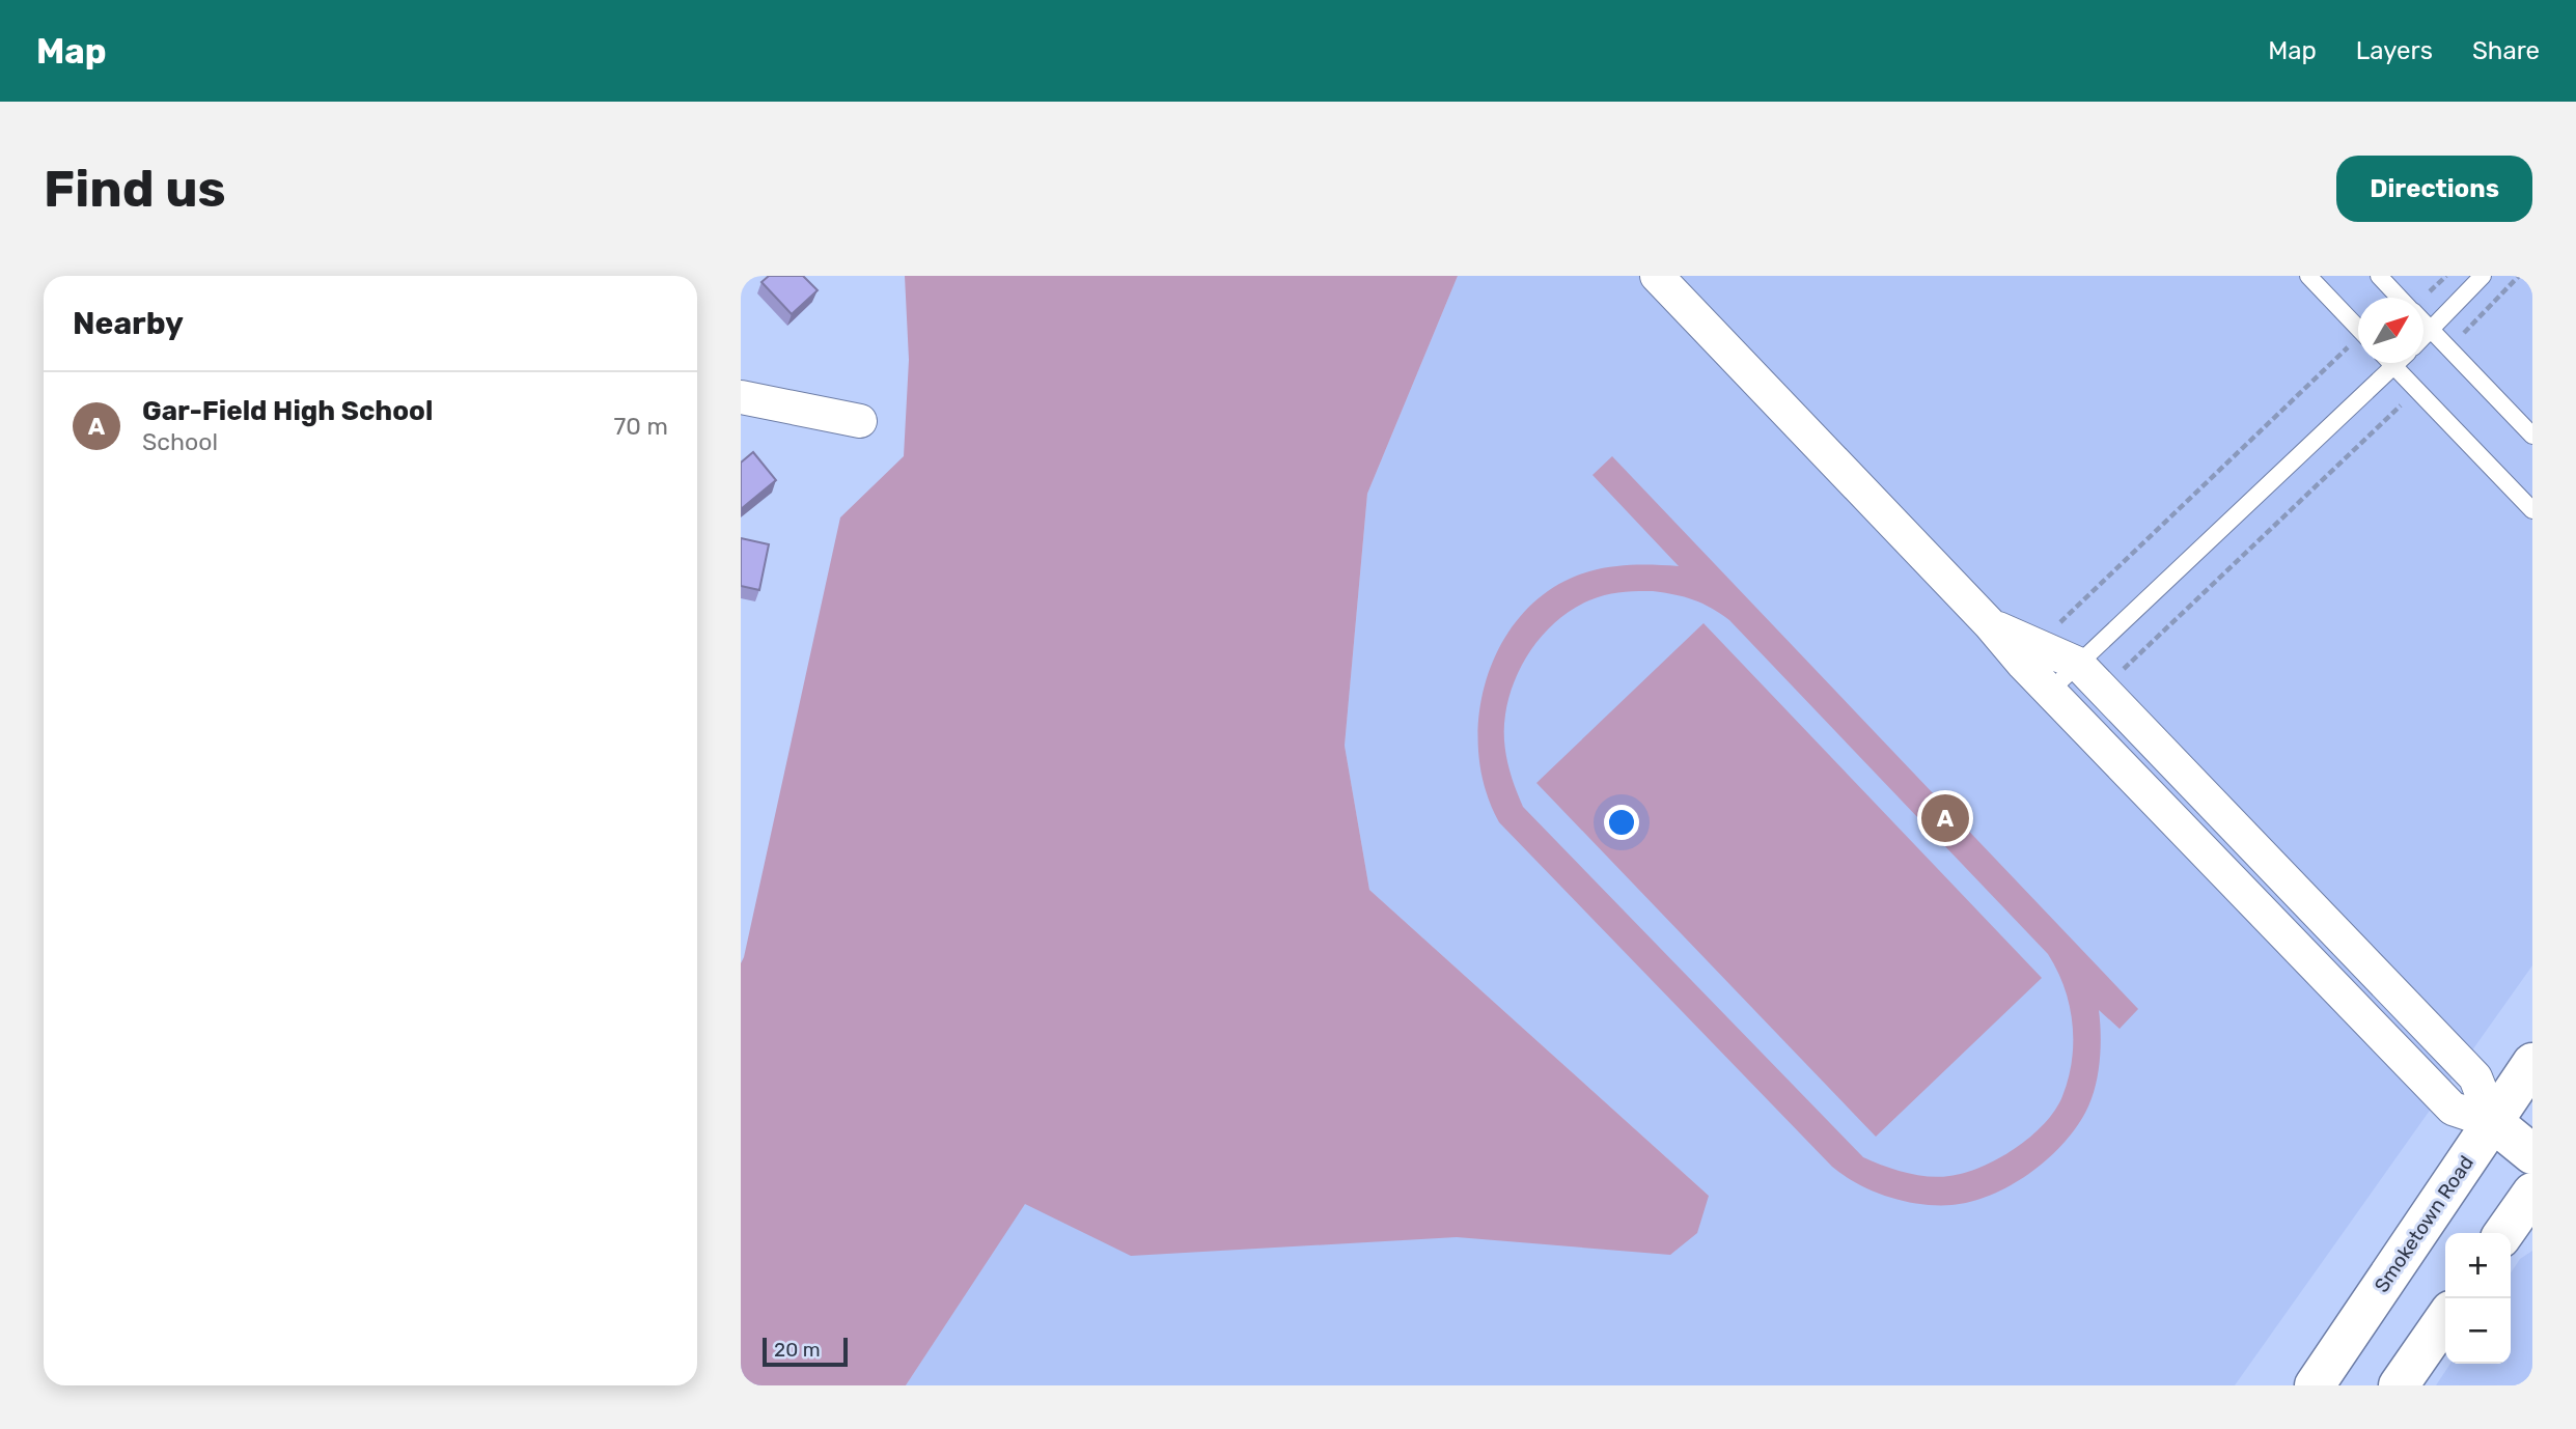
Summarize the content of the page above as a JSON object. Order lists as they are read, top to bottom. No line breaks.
{"streets":{"main road":["Smoketown Road"]},"scale_bar":"20 m","north":"top right","page":{"header":"Map","nav":["Map","Layers","Share"],"buttons":"Directions","title":"Find us","heading":"Nearby","list":[{"mark":"A","name":"Gar-Field High School","note":"School","value":"70 m"}],"pins":"A","map_buttons":["+","−"],"scale":"20 m"}}
